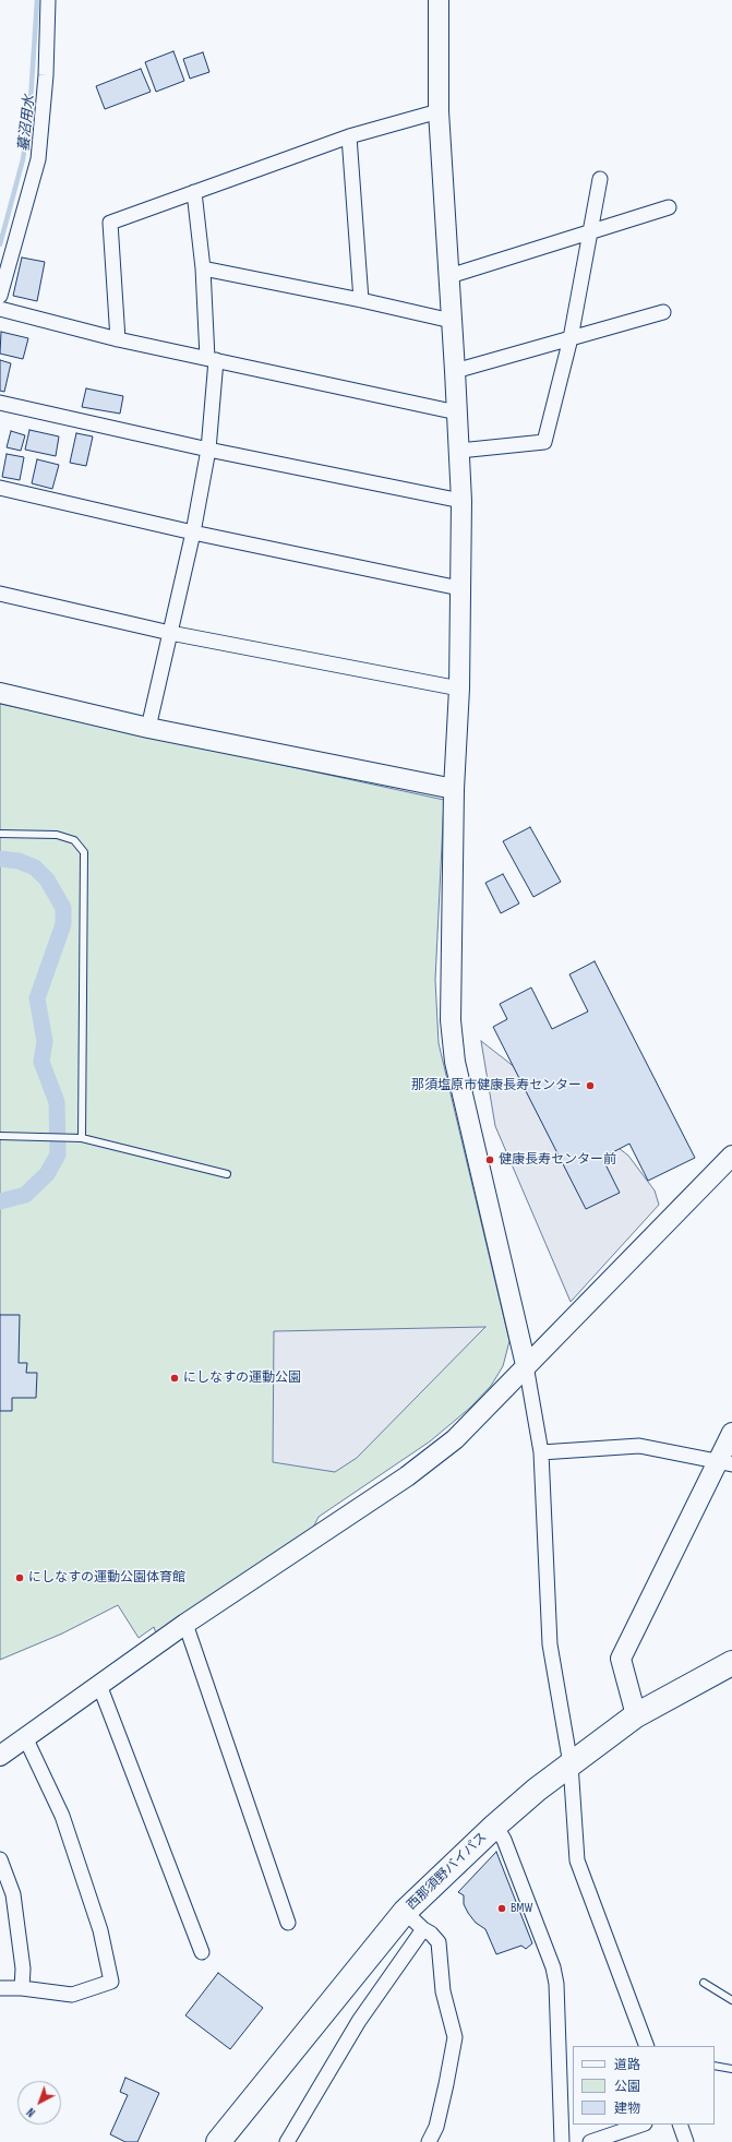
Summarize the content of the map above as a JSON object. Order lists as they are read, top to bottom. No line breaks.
{"streets":{"highway":["西那須野バイパス"]},"water":["蟇沼用水"],"places":["那須塩原市健康長寿センター","健康長寿センター前","にしなすの運動公園","にしなすの運動公園体育館","BMW"],"legend":["道路","公園","建物"],"north":"bottom left"}
